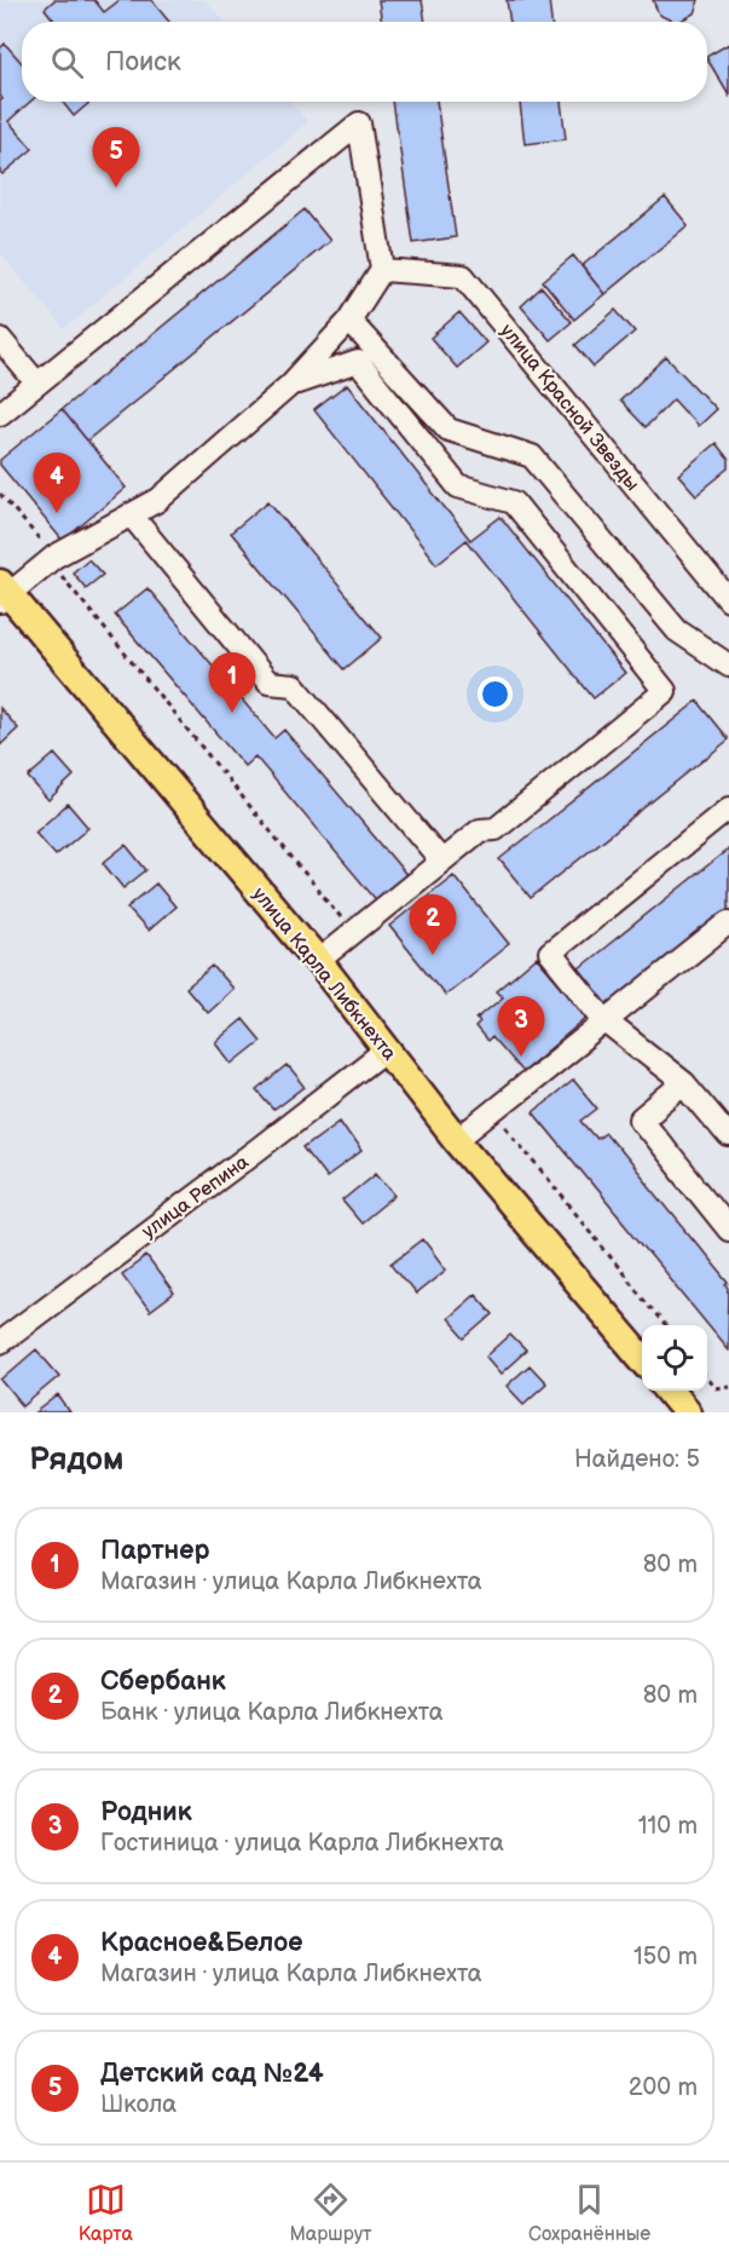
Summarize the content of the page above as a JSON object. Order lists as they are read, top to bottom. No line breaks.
{"streets":{"main road":["улица Карла Либкнехта"],"street":["улица Красной Звезды","улица Репина"]},"crossings":[["улица Карла Либкнехта","улица Репина"]],"page":{"search":"Поиск","pins":["5","4","1","2","3"],"heading":["Рядом","Найдено: 5"],"list":[{"mark":"1","name":"Партнер","note":"Магазин · улица Карла Либкнехта","value":"80 m"},{"mark":"2","name":"Сбербанк","note":"Банк · улица Карла Либкнехта","value":"80 m"},{"mark":"3","name":"Родник","note":"Гостиница · улица Карла Либкнехта","value":"110 m"},{"mark":"4","name":"Красное&Белое","note":"Магазин · улица Карла Либкнехта","value":"150 m"},{"mark":"5","name":"Детский сад №24","note":"Школа","value":"200 m"}],"nav":["Карта","Маршрут","Сохранённые"]}}
